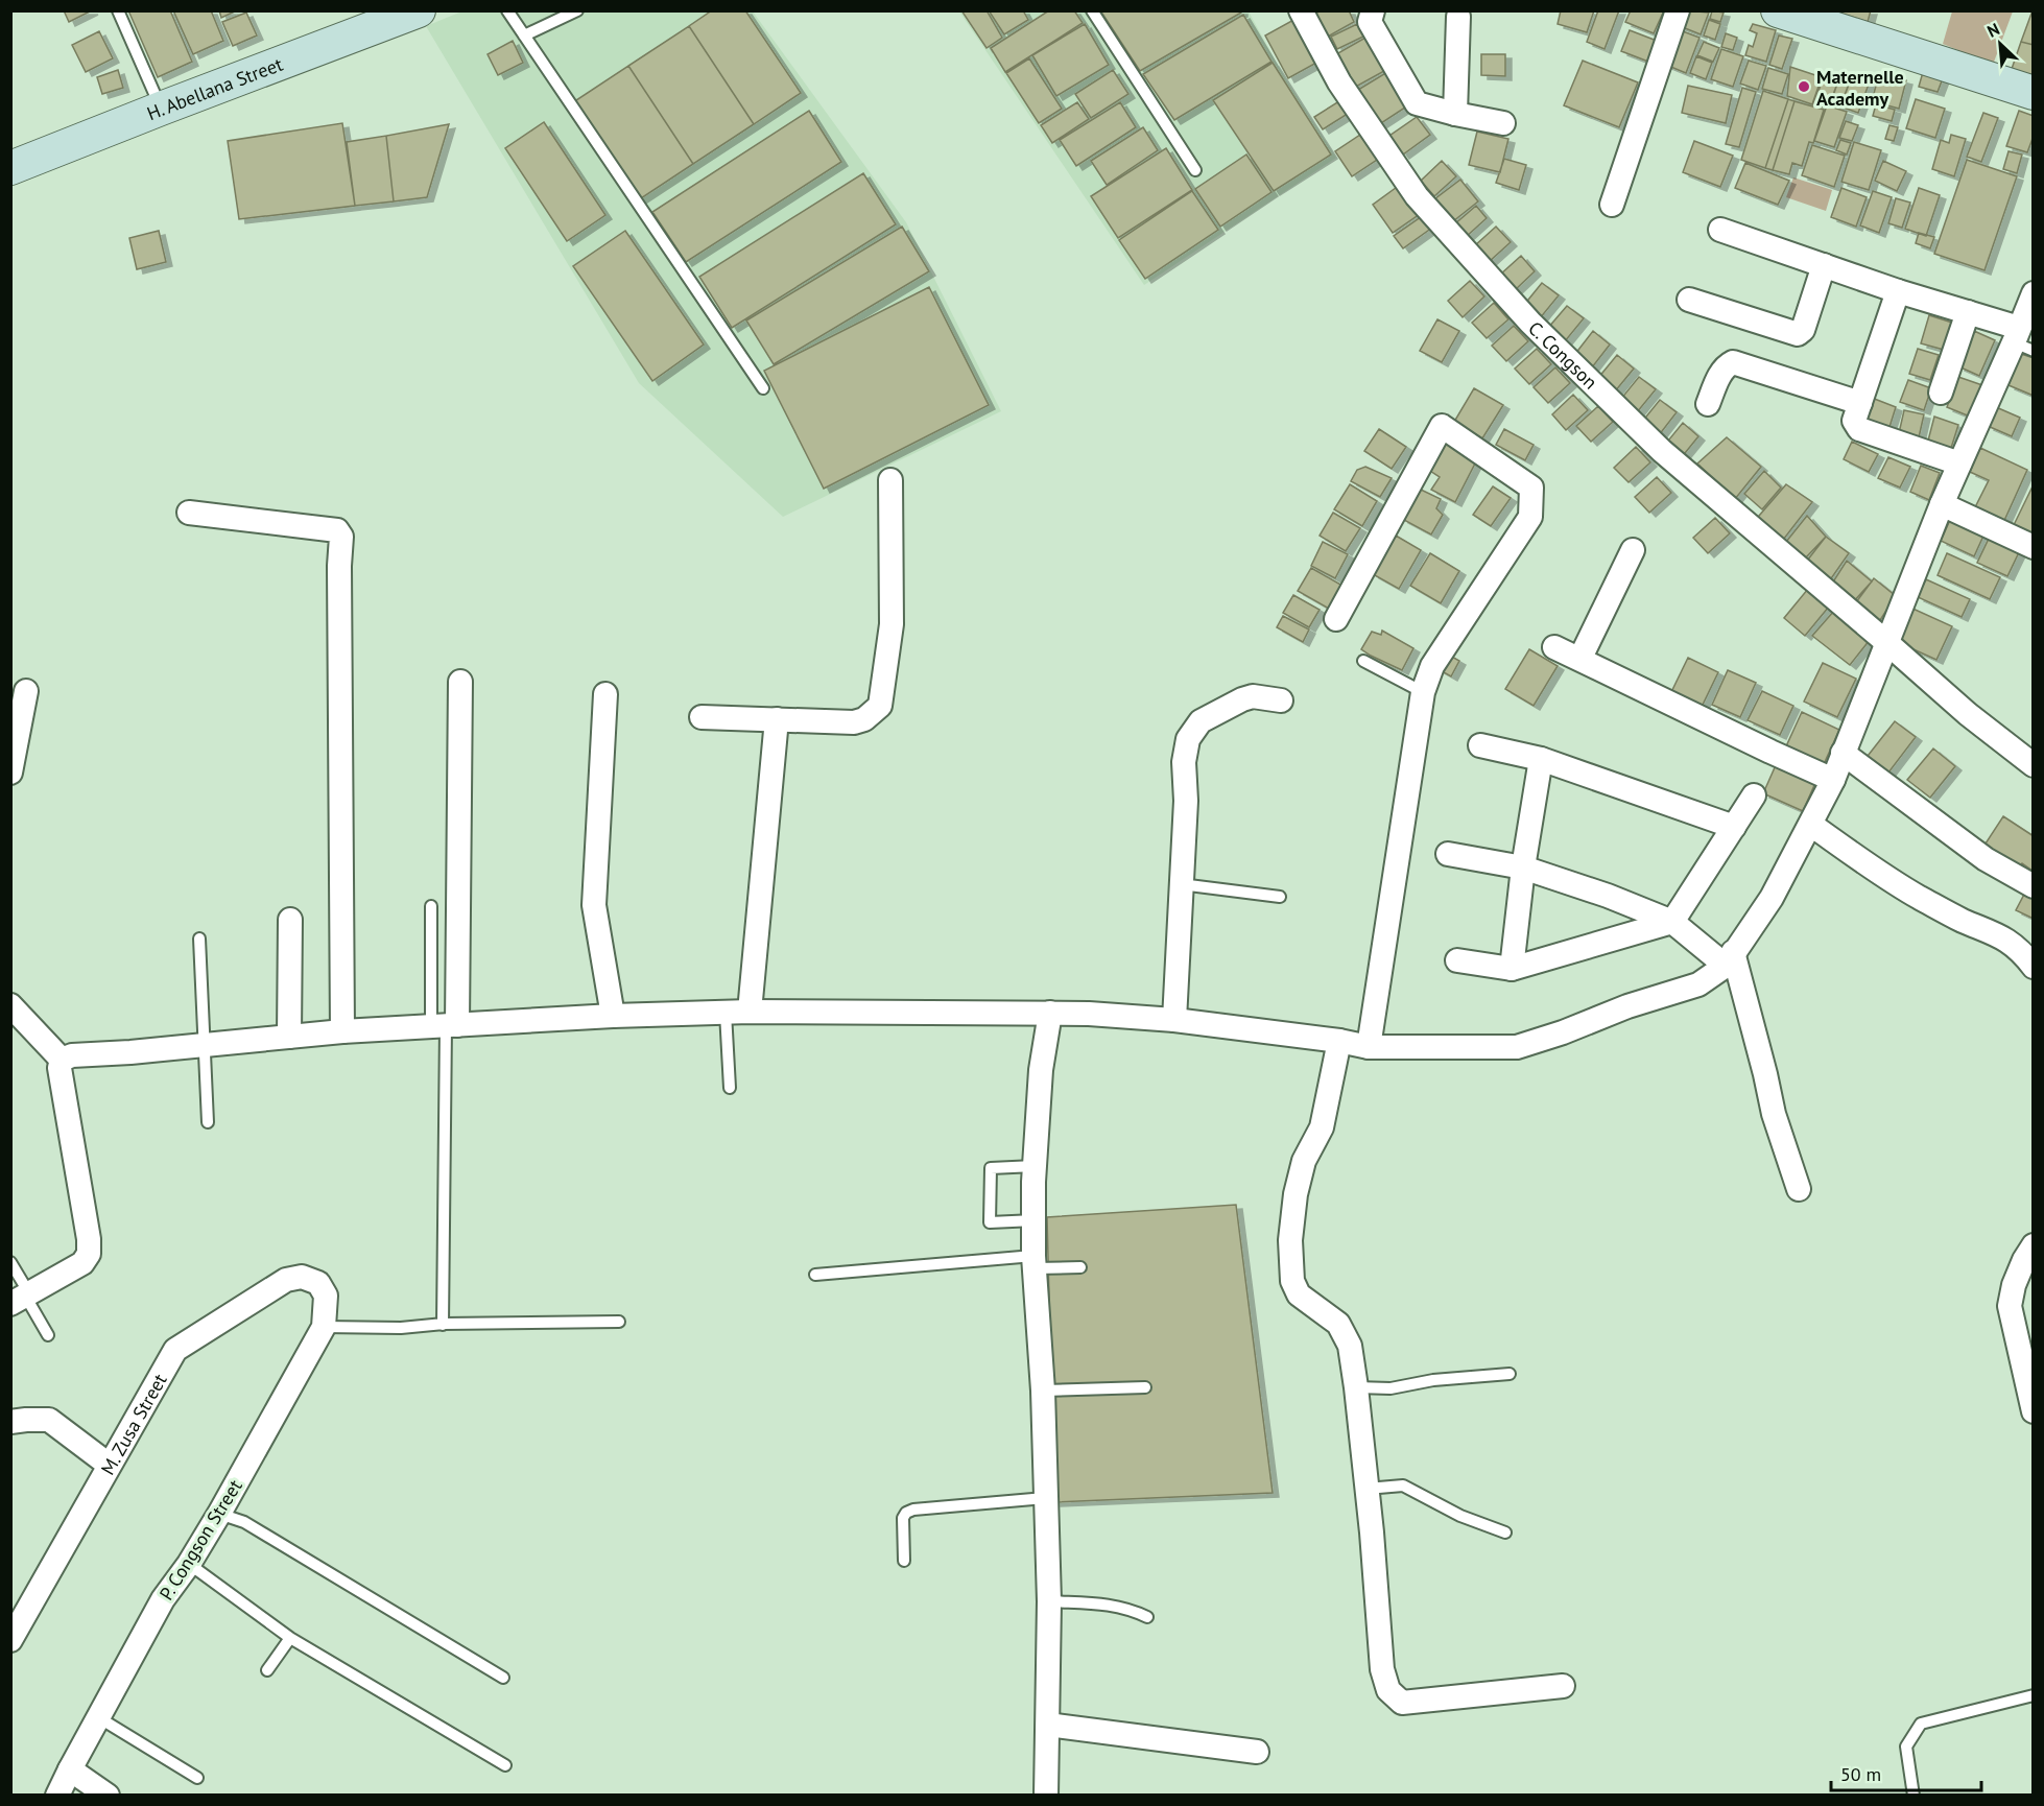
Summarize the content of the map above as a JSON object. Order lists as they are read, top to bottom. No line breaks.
{"streets":{"main road":["H. Abellana Street"],"street":["C. Congson","M. Zusa Street","P. Congson Street"]},"crossings":[["M. Zusa Street","P. Congson Street"]],"places":["Maternelle Academy"],"scale_bar":"50 m","north":"top left"}
